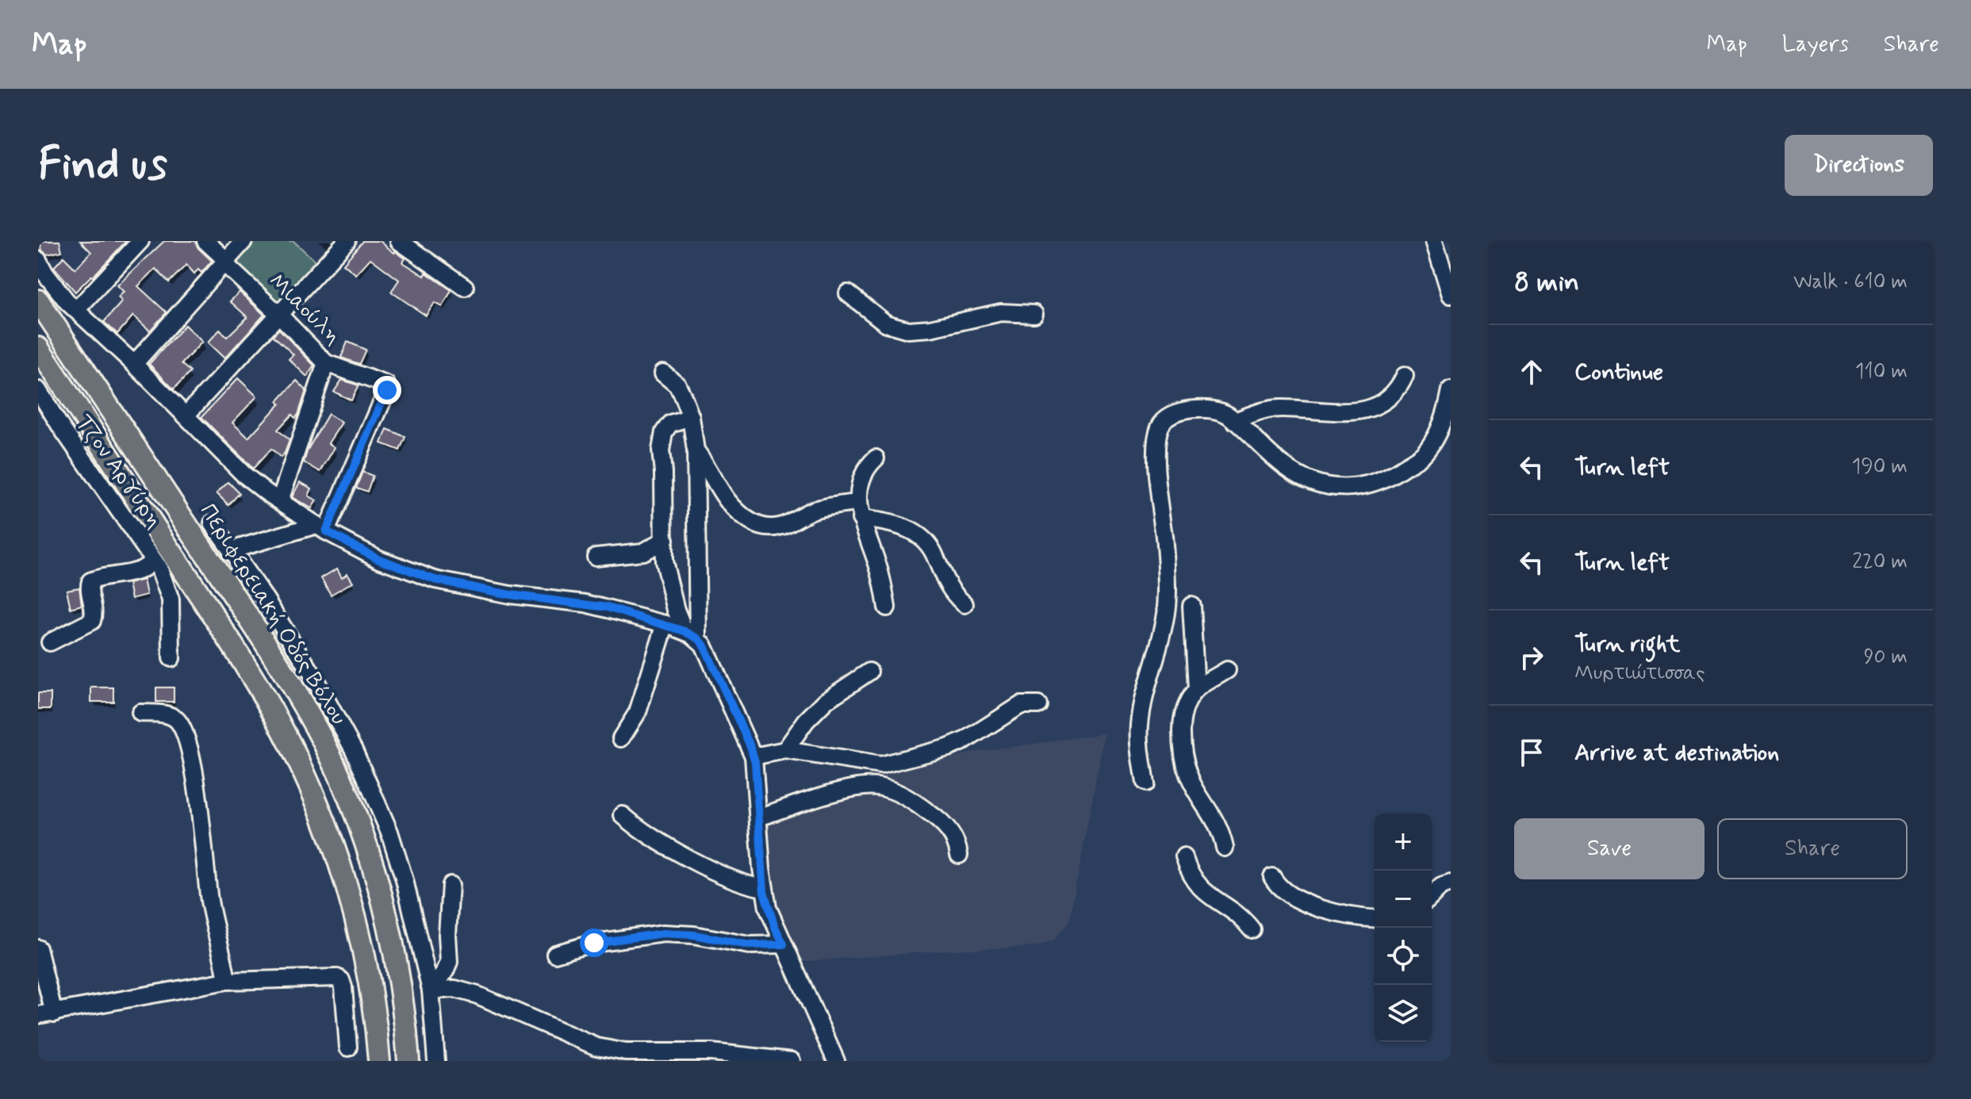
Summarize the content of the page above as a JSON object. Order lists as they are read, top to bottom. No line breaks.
{"streets":{"main road":["Περιφερειακή Οδός Βόλου"],"street":["Μιαούλη","Τζον Αργύρη"]},"page":{"header":"Map","nav":["Map","Layers","Share"],"buttons":["Directions",["Save","Share"]],"title":"Find us","heading":["8 min","Walk · 610 m"],"list":[["Continue","110 m"],["Turn left","190 m"],["Turn left","220 m"],["Turn right","Μυρτιώτισσας","90 m"],"Arrive at destination"],"map_buttons":["+","−"]}}
